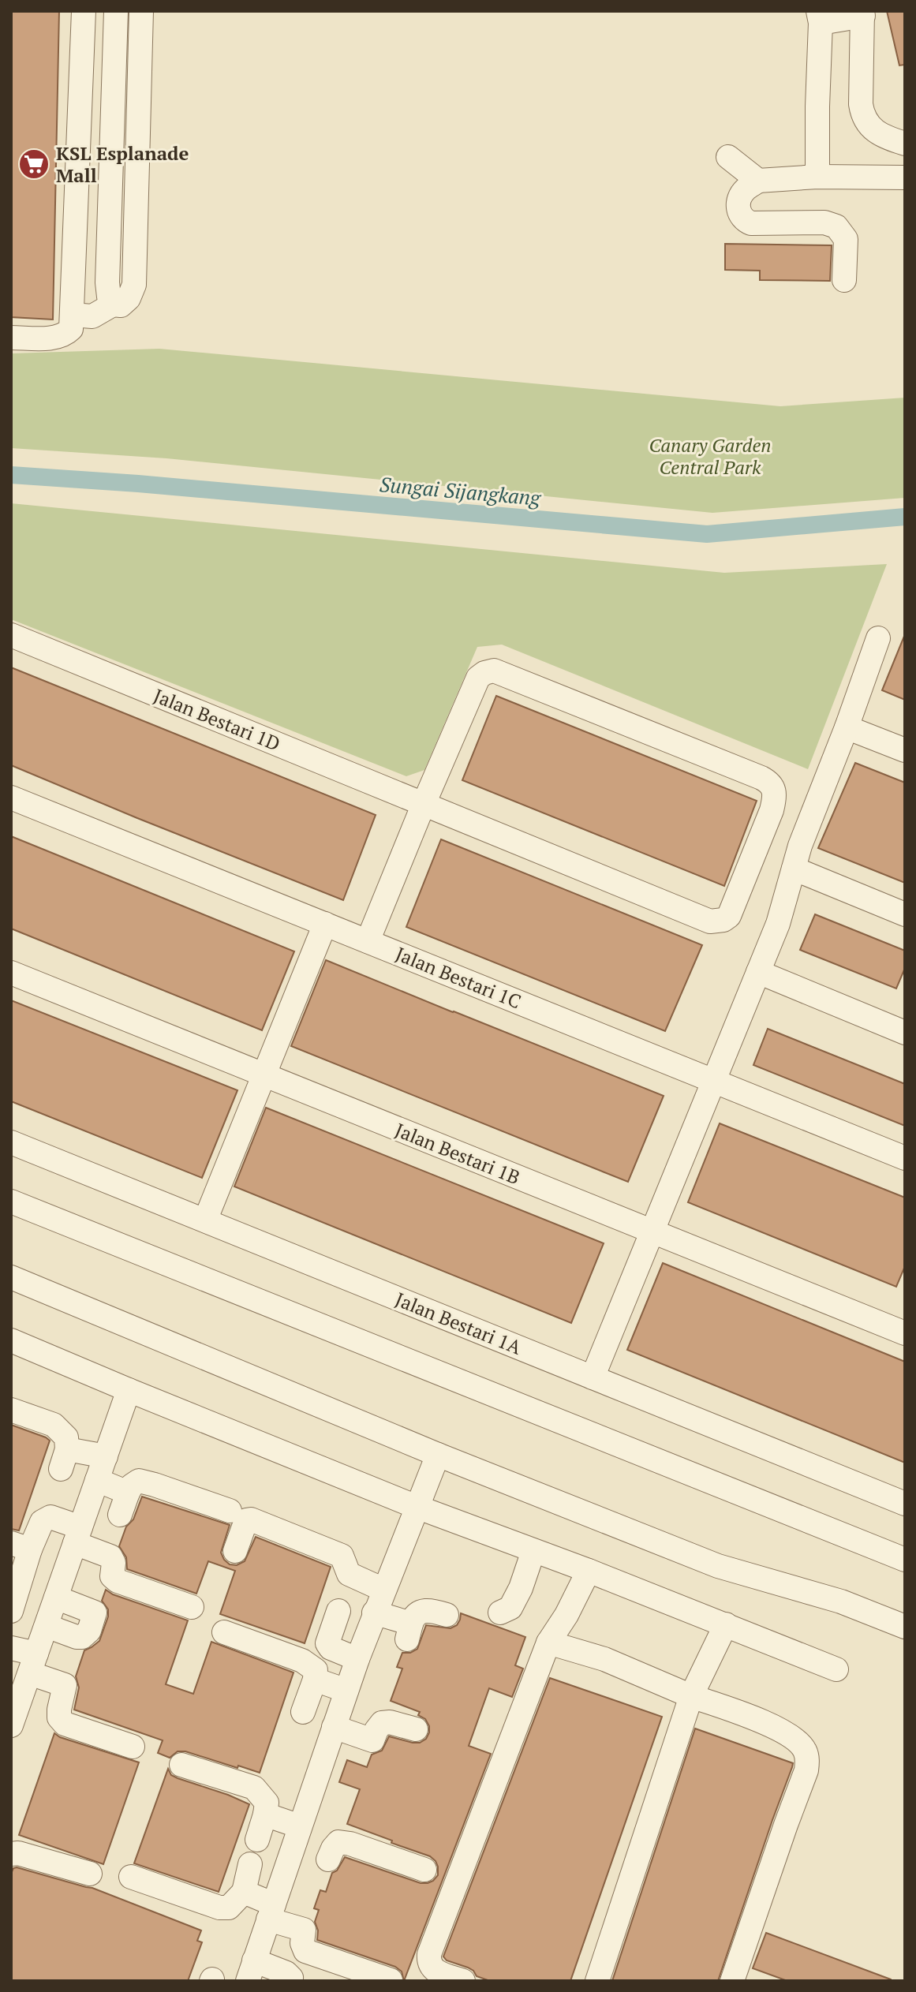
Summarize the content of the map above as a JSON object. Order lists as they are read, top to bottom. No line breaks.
{"streets":{"street":["Jalan Bestari 1D","Jalan Bestari 1C","Jalan Bestari 1B","Jalan Bestari 1A"]},"water":["Sungai Sijangkang"],"parks":["Canary Garden Central Park"],"places":{"supermarket":["KSL Esplanade Mall"]}}
